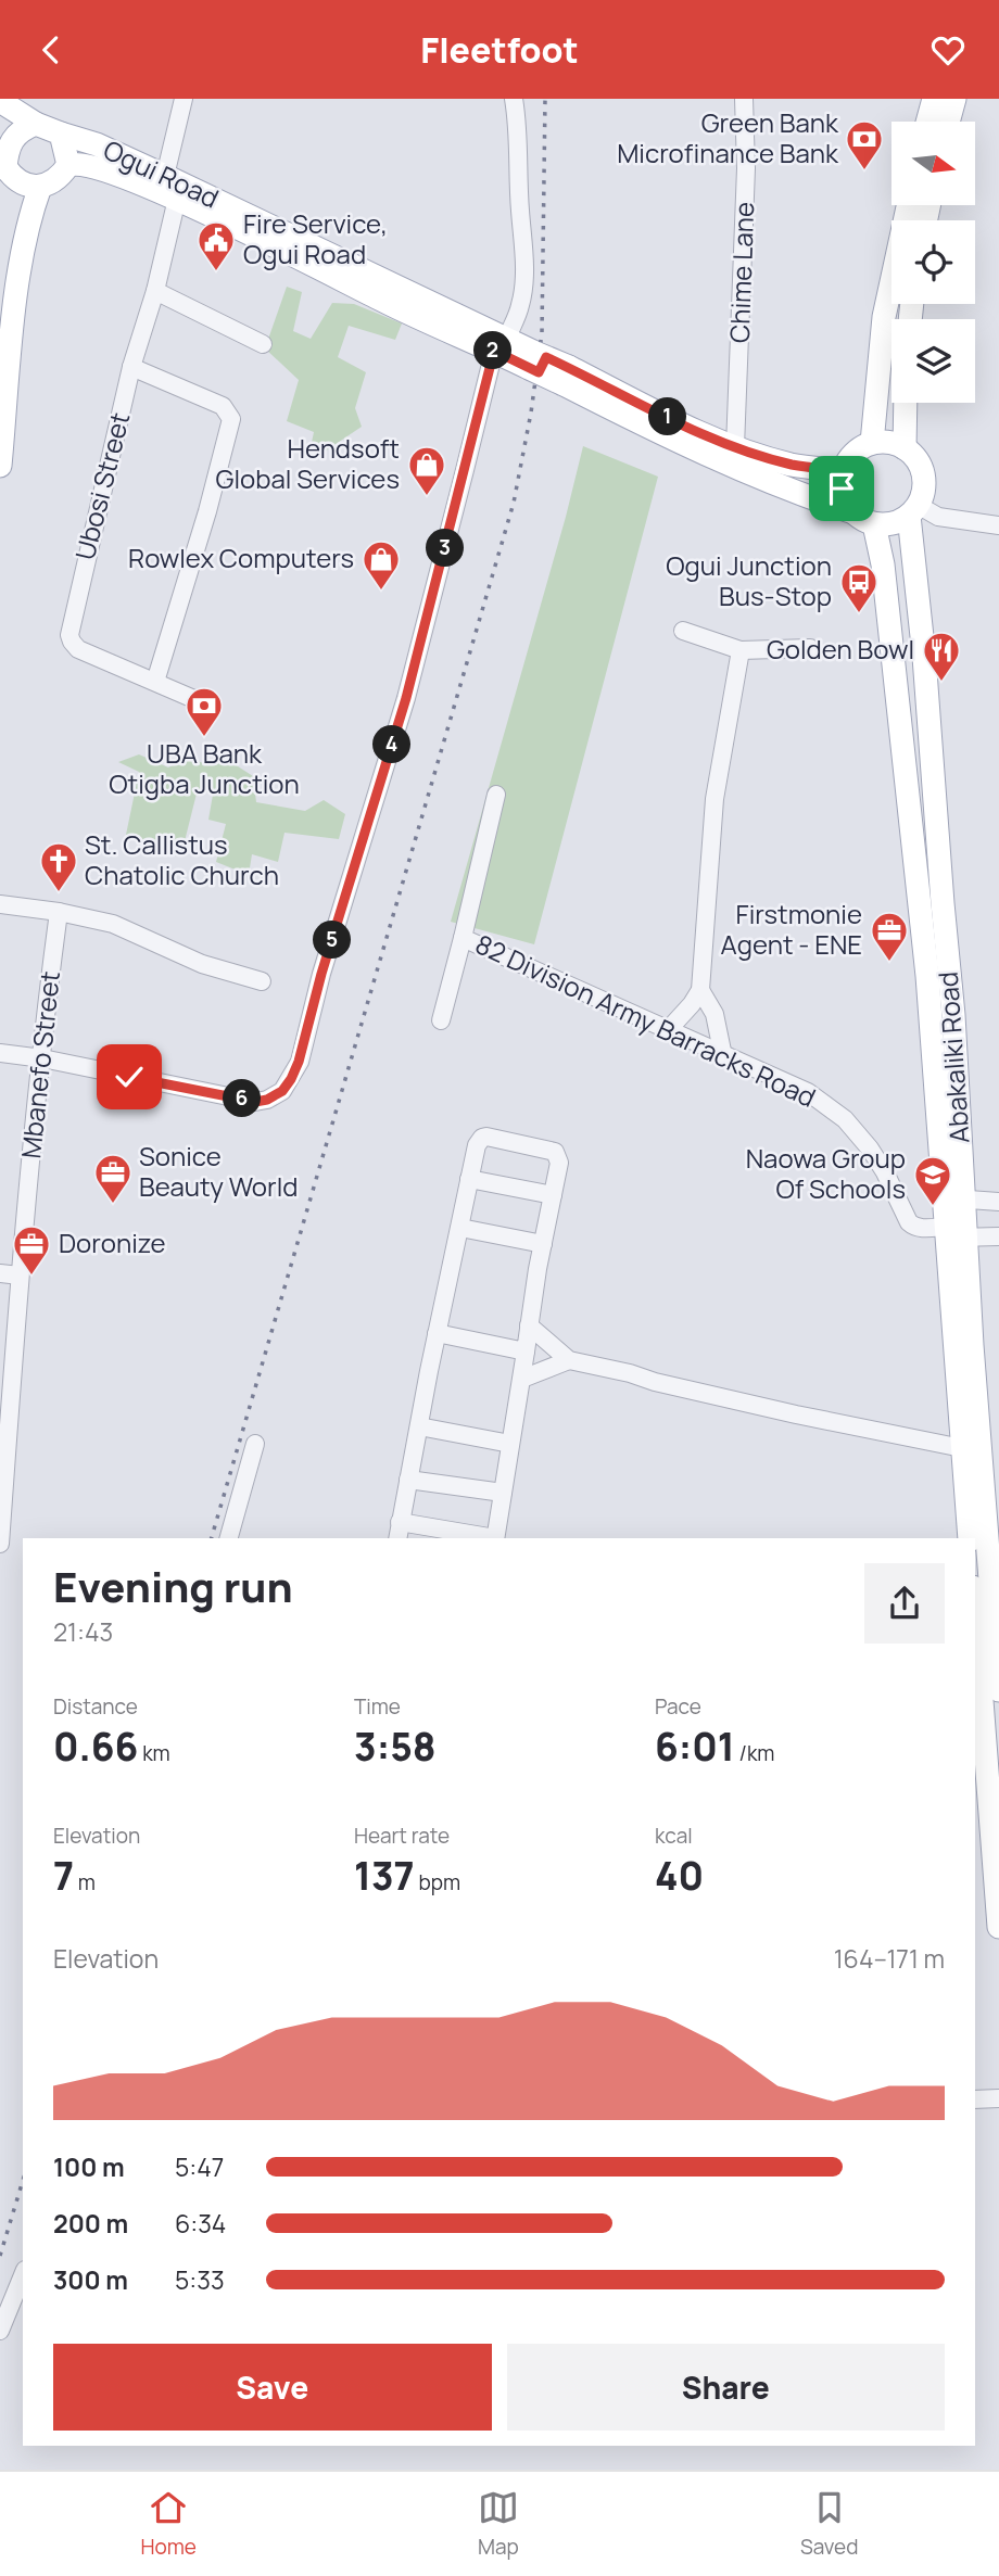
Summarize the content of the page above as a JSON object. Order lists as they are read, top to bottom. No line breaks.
{"streets":{"main road":["Ogui Road","Abakaliki Road"],"street":["Chime Lane","Ubosi Street","82 Division Army Barracks Road","Mbanefo Street"]},"crossings":[["Ogui Road","Chime Lane"],["Ogui Road","Ubosi Street"],["Ogui Road","Abakaliki Road"],["82 Division Army Barracks Road","Abakaliki Road"]],"places":{"bank":["Green Bank Microfinance Bank","UBA Bank Otigba Junction"],"public building":["Fire Service, Ogui Road"],"shop":["Hendsoft Global Services","Rowlex Computers"],"bus stop":["Ogui Junction Bus-Stop"],"restaurant":["Golden Bowl"],"church":["St. Callistus Chatolic Church"],"office":["Firstmonie Agent - ENE","Sonice Beauty World","Doronize"],"school or university":["Naowa Group Of Schools"]},"north":"right","page":{"header":"Fleetfoot","pins":["2","1","3","4","5","6"],"heading":["Evening run","21:43"],"stats":[["Distance","0.66 km"],["Time","3:58"],["Pace","6:01 /km"],["Elevation","7 m"],["Heart rate","137 bpm"],["kcal","40"]],"chart":["Elevation","164–171 m"],"list":[{"name":"100 m","note":"5:47"},{"name":"200 m","note":"6:34"},{"name":"300 m","note":"5:33"}],"buttons":["Save","Share"],"tabs":["Home","Map","Saved"]}}
